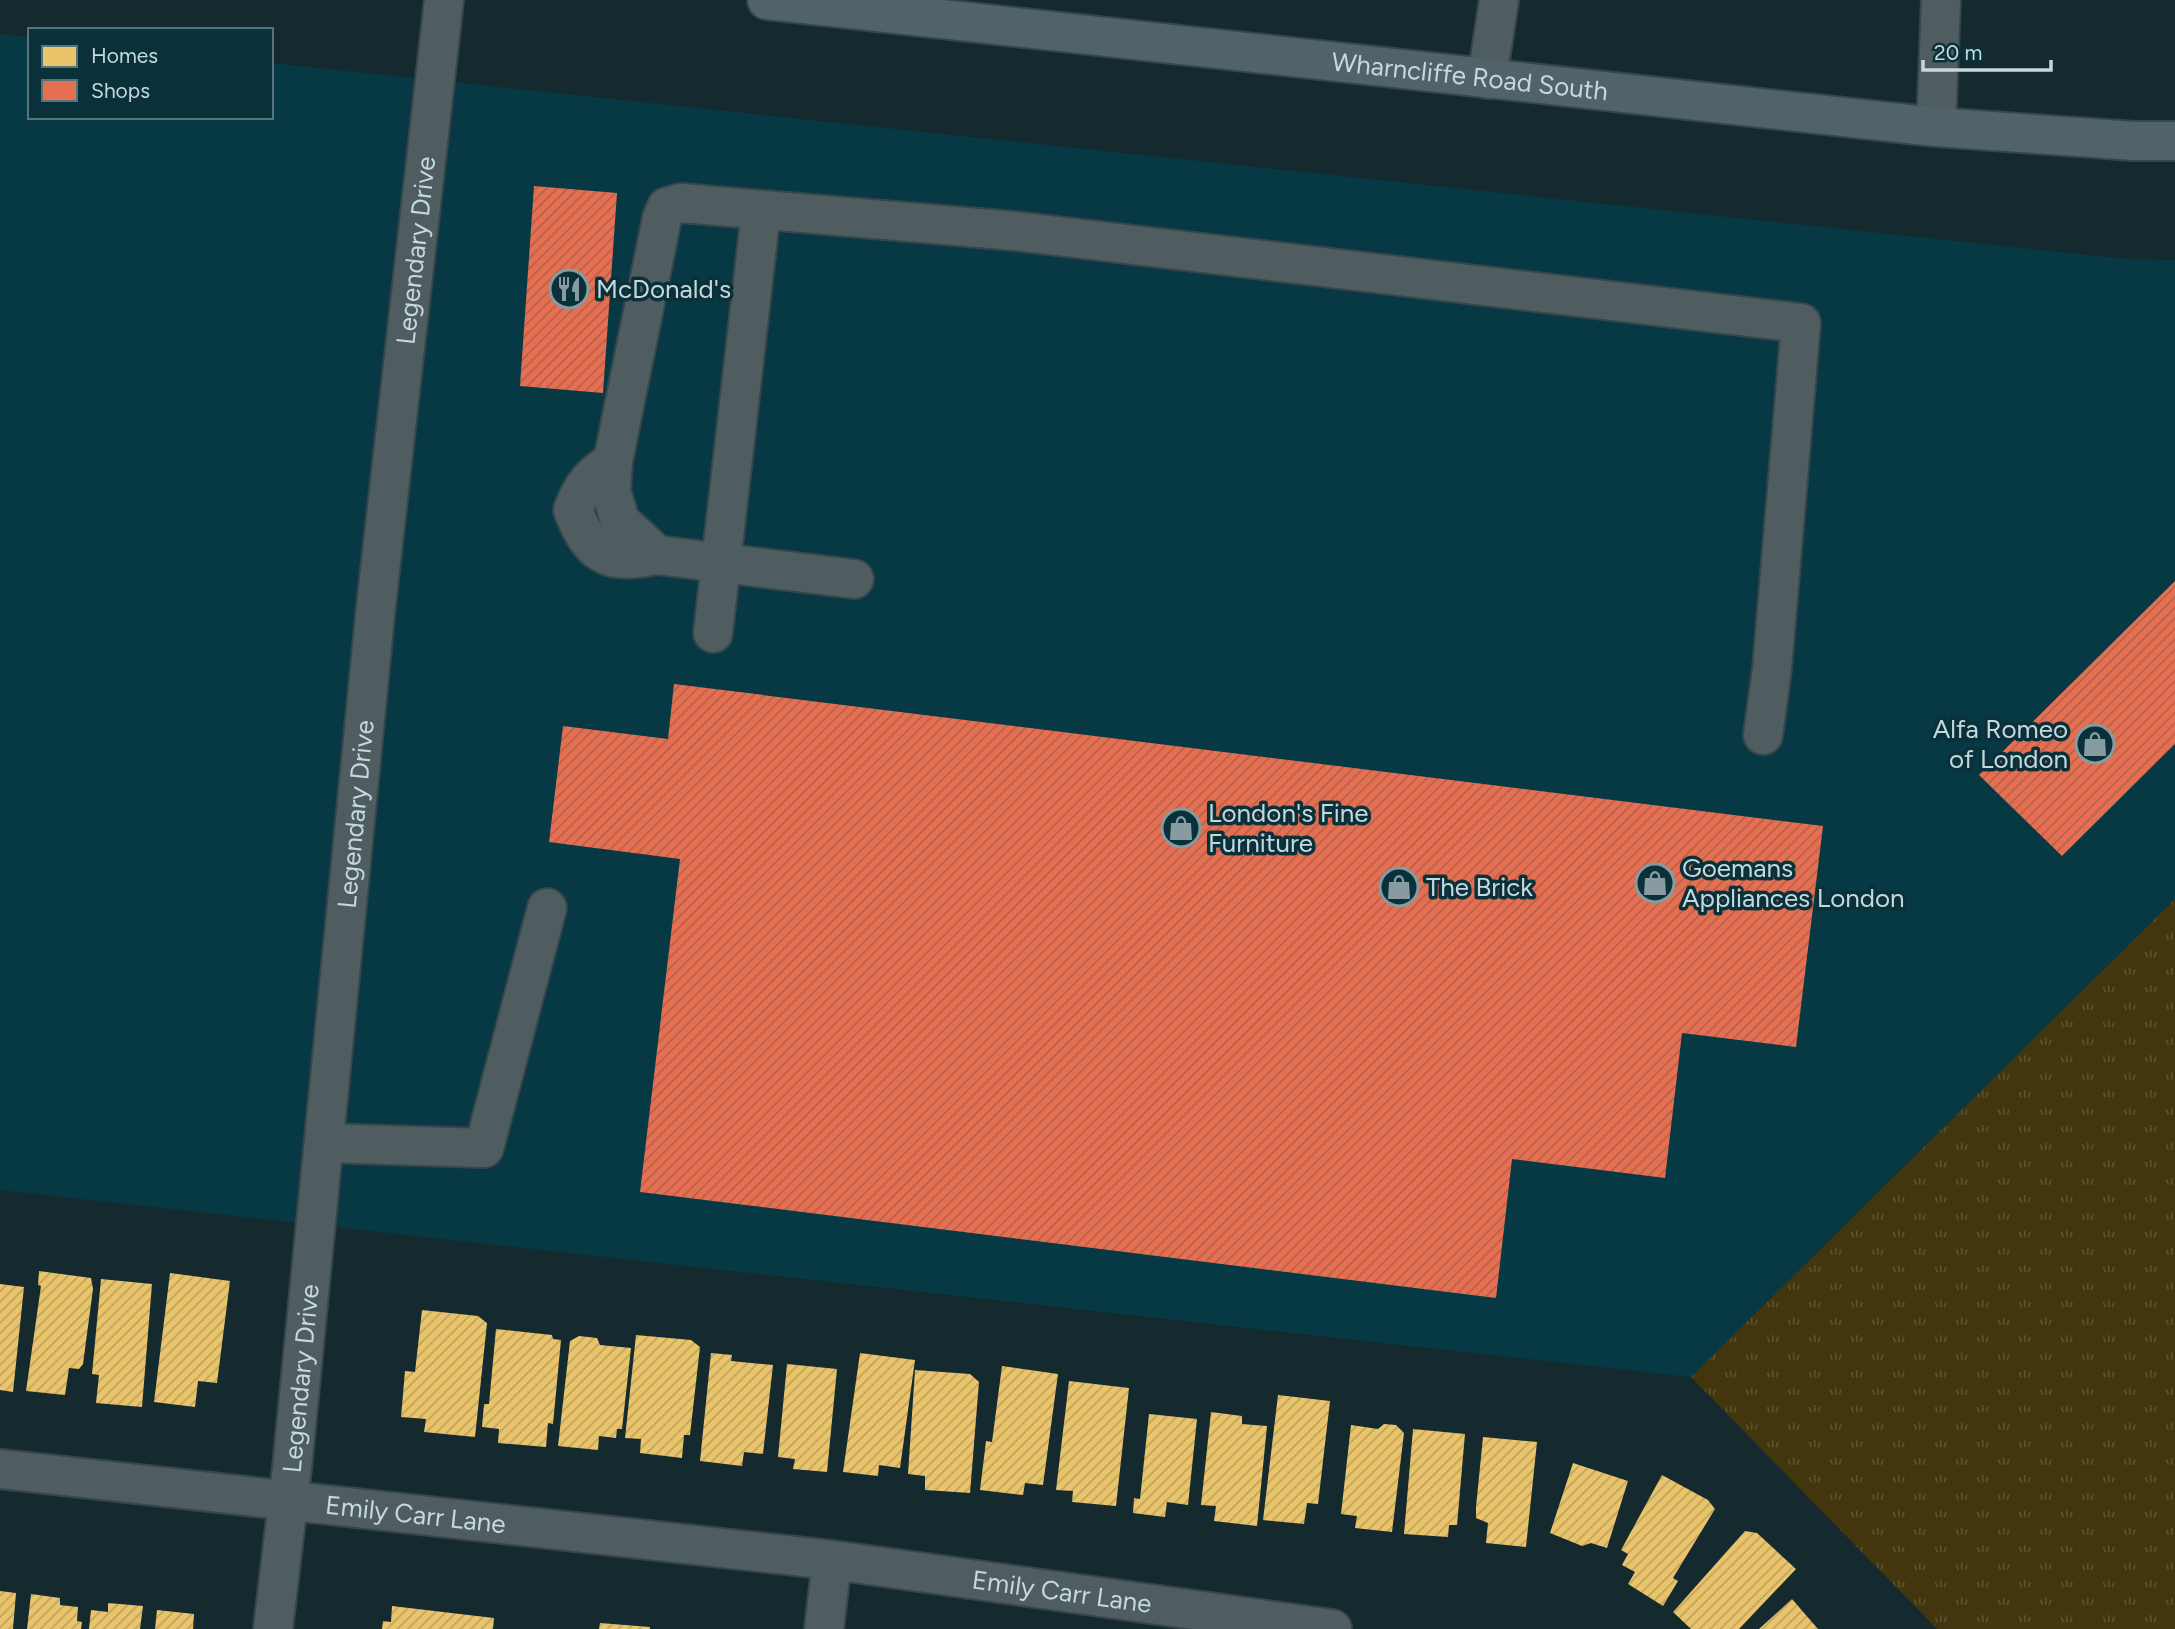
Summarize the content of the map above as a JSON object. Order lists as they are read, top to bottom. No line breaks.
{"streets":{"main road":["Wharncliffe Road South"],"street":["Legendary Drive","Emily Carr Lane"]},"crossings":[["Legendary Drive","Emily Carr Lane"]],"places":{"restaurant":["McDonald's"],"shop":["Alfa Romeo of London","London's Fine Furniture","Goemans Appliances London","The Brick"]},"legend":["Homes","Shops"],"scale_bar":"20 m"}
